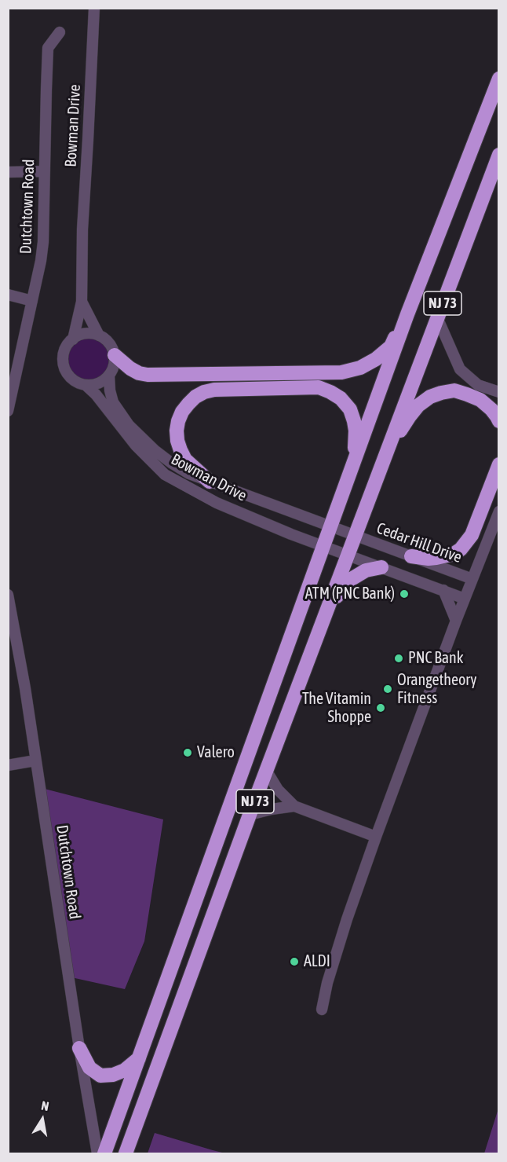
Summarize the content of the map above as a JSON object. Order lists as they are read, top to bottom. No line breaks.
{"streets":{"highway":["NJ 73"],"street":["Bowman Drive","Dutchtown Road","Cedar Hill Drive"]},"crossings":[["Bowman Drive","NJ 73"],["Bowman Drive","Cedar Hill Drive"],["NJ 73","Cedar Hill Drive"]],"places":["ATM (PNC Bank)","PNC Bank","Orangetheory Fitness","The Vitamin Shoppe","Valero","ALDI"],"north":"top"}
